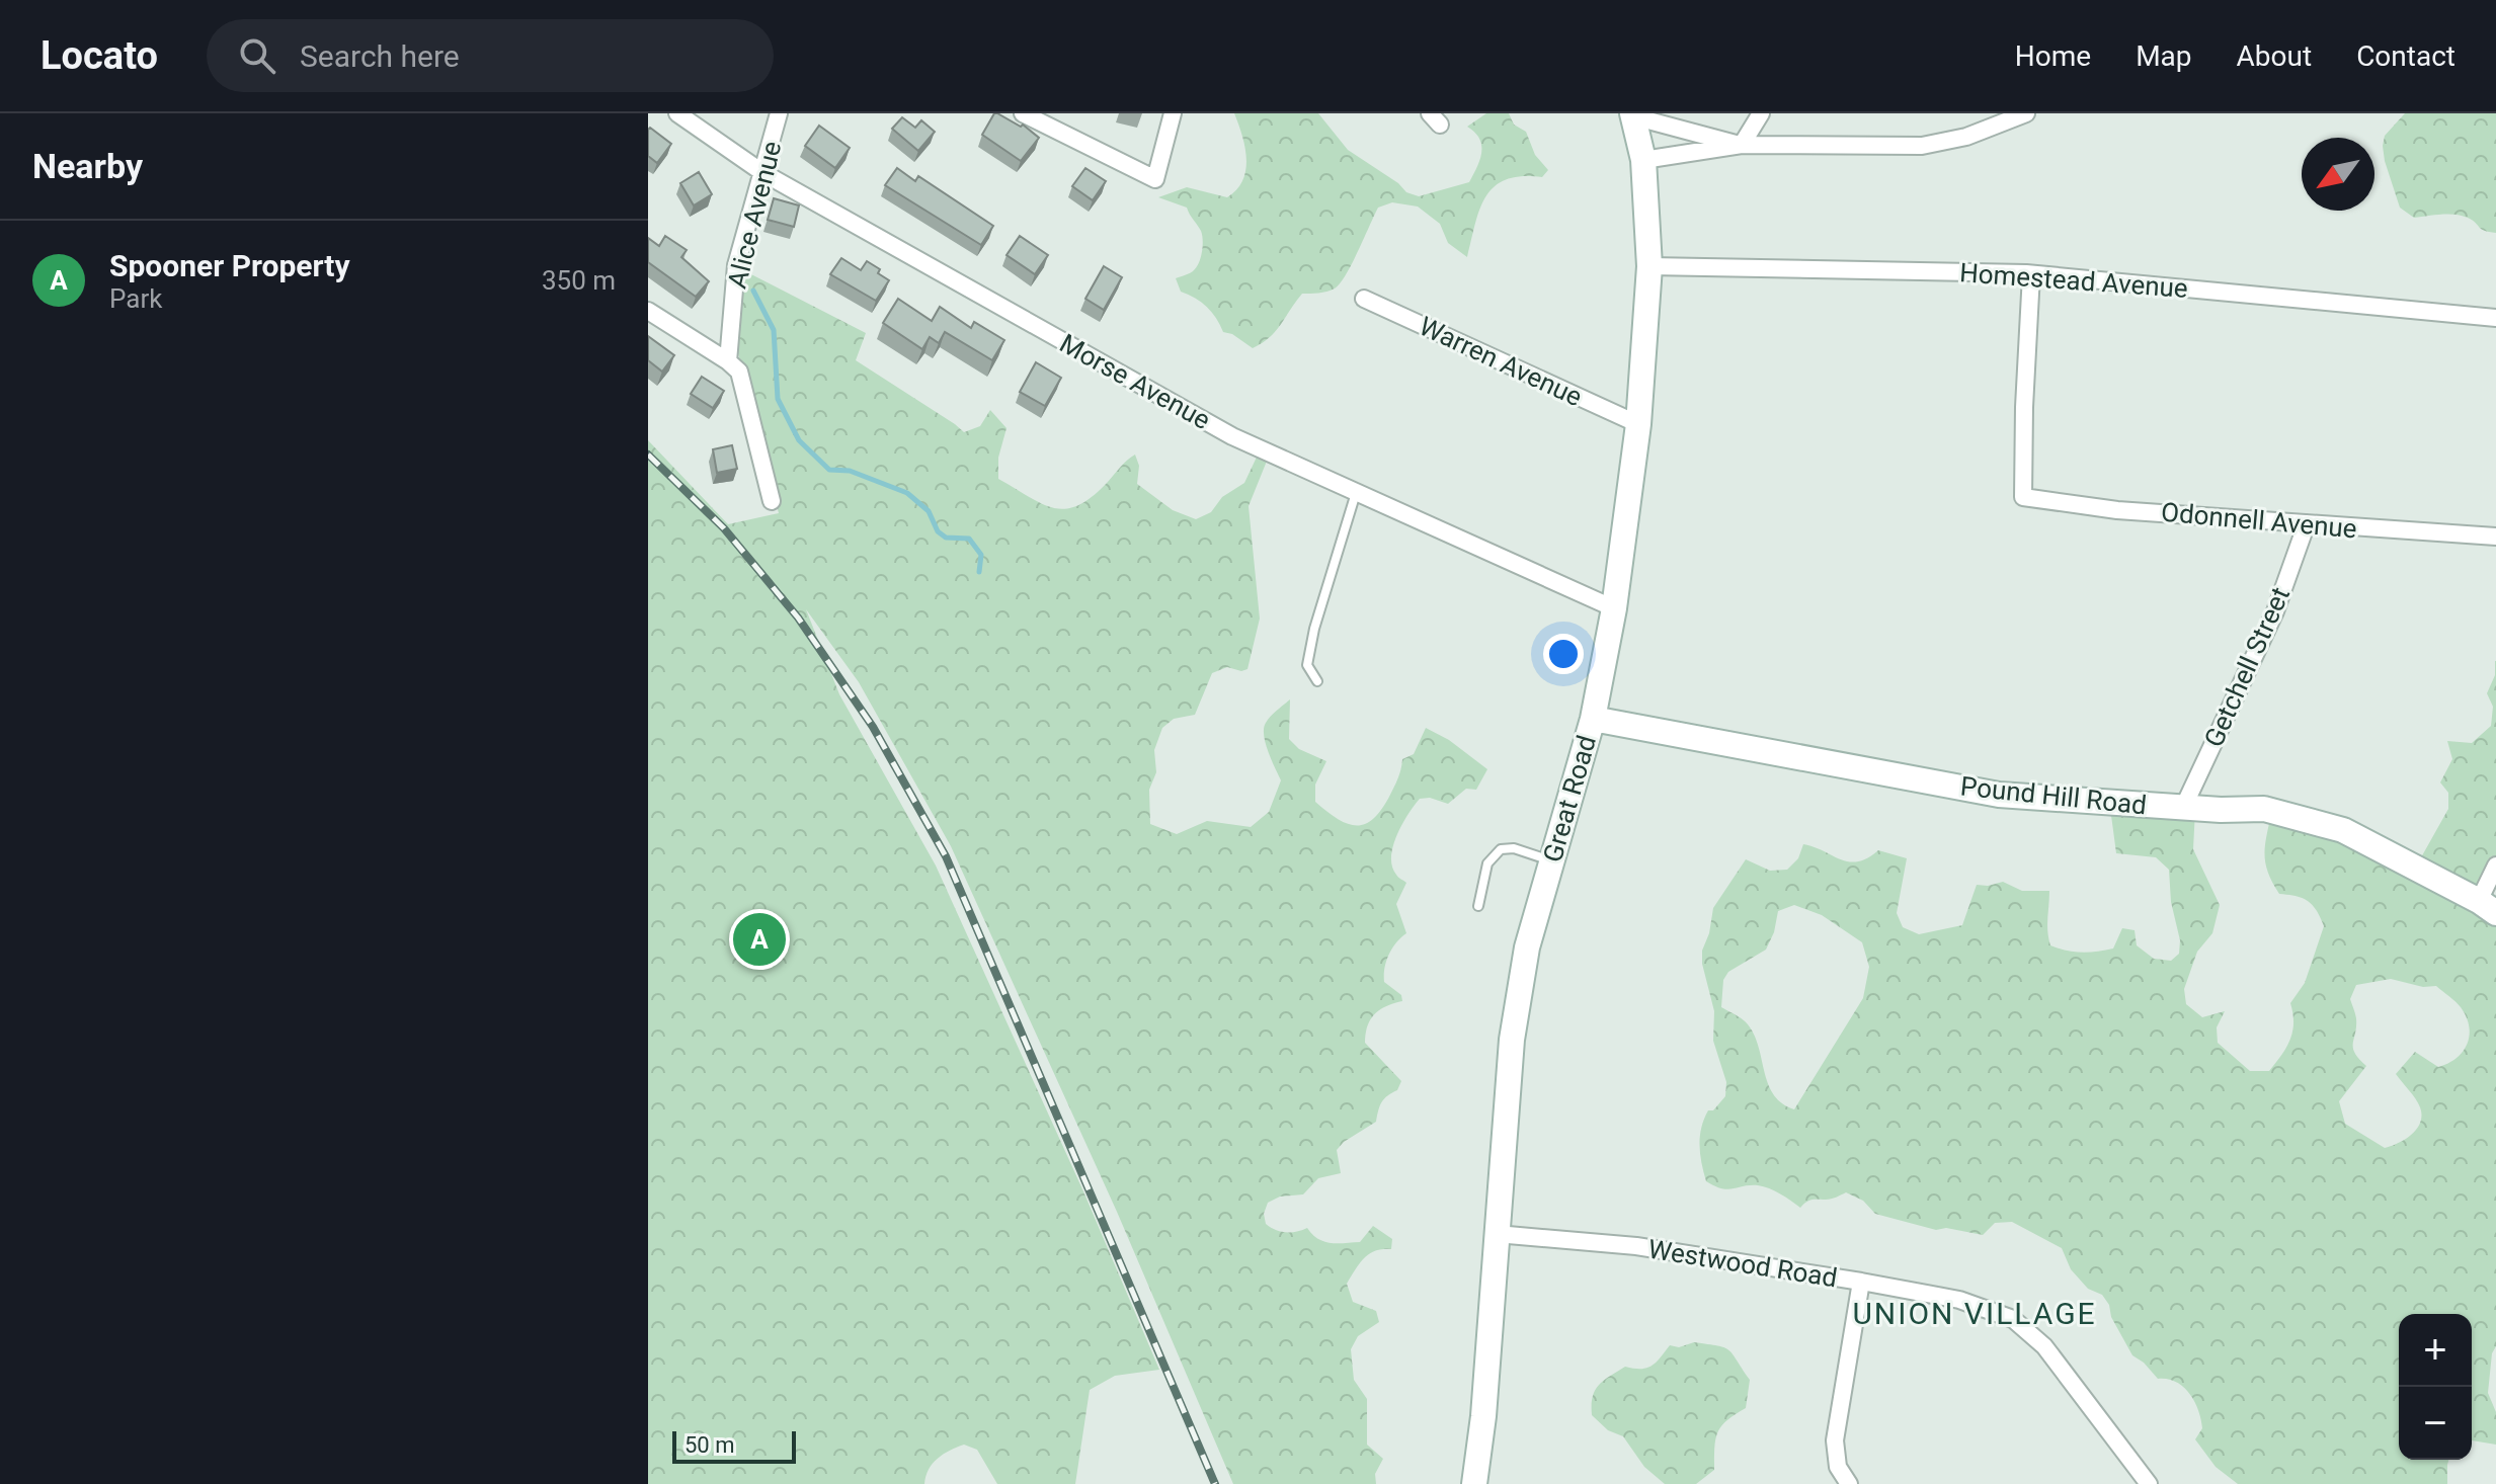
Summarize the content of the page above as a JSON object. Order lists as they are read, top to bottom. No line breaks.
{"streets":{"main road":["Pound Hill Road","Great Road"],"street":["Alice Avenue","Homestead Avenue","Warren Avenue","Morse Avenue","Odonnell Avenue","Getchell Street","Westwood Road"]},"crossings":[["Alice Avenue","Morse Avenue"],["Homestead Avenue","Odonnell Avenue"],["Homestead Avenue","Great Road"],["Warren Avenue","Great Road"],["Morse Avenue","Great Road"],["Odonnell Avenue","Getchell Street"],["Getchell Street","Pound Hill Road"],["Pound Hill Road","Great Road"],["Great Road","Westwood Road"]],"districts":["UNION VILLAGE"],"scale_bar":"50 m","north":"bottom left","page":{"header":"Locato","search":"Search here","nav":["Home","Map","About","Contact"],"heading":"Nearby","list":[{"mark":"A","name":"Spooner Property","note":"Park","value":"350 m"}],"pins":"A","map_buttons":["+","−"],"scale":"50 m"}}
